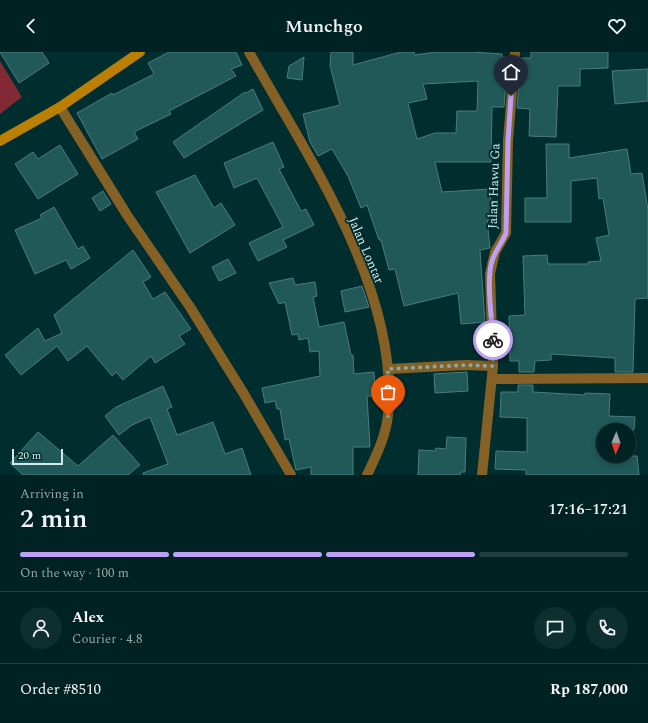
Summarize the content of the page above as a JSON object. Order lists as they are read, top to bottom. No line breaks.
{"streets":{"street":["Jalan Hawu Ga","Jalan Lontar"]},"scale_bar":"20 m","north":"bottom","page":{"header":"Munchgo","scale":"20 m","heading":["2 min","Arriving in","17:16–17:21"],"panel":["Alex","Courier · 4.8","Order #8510","Rp 187,000"],"bar":"On the way · 100 m"}}
